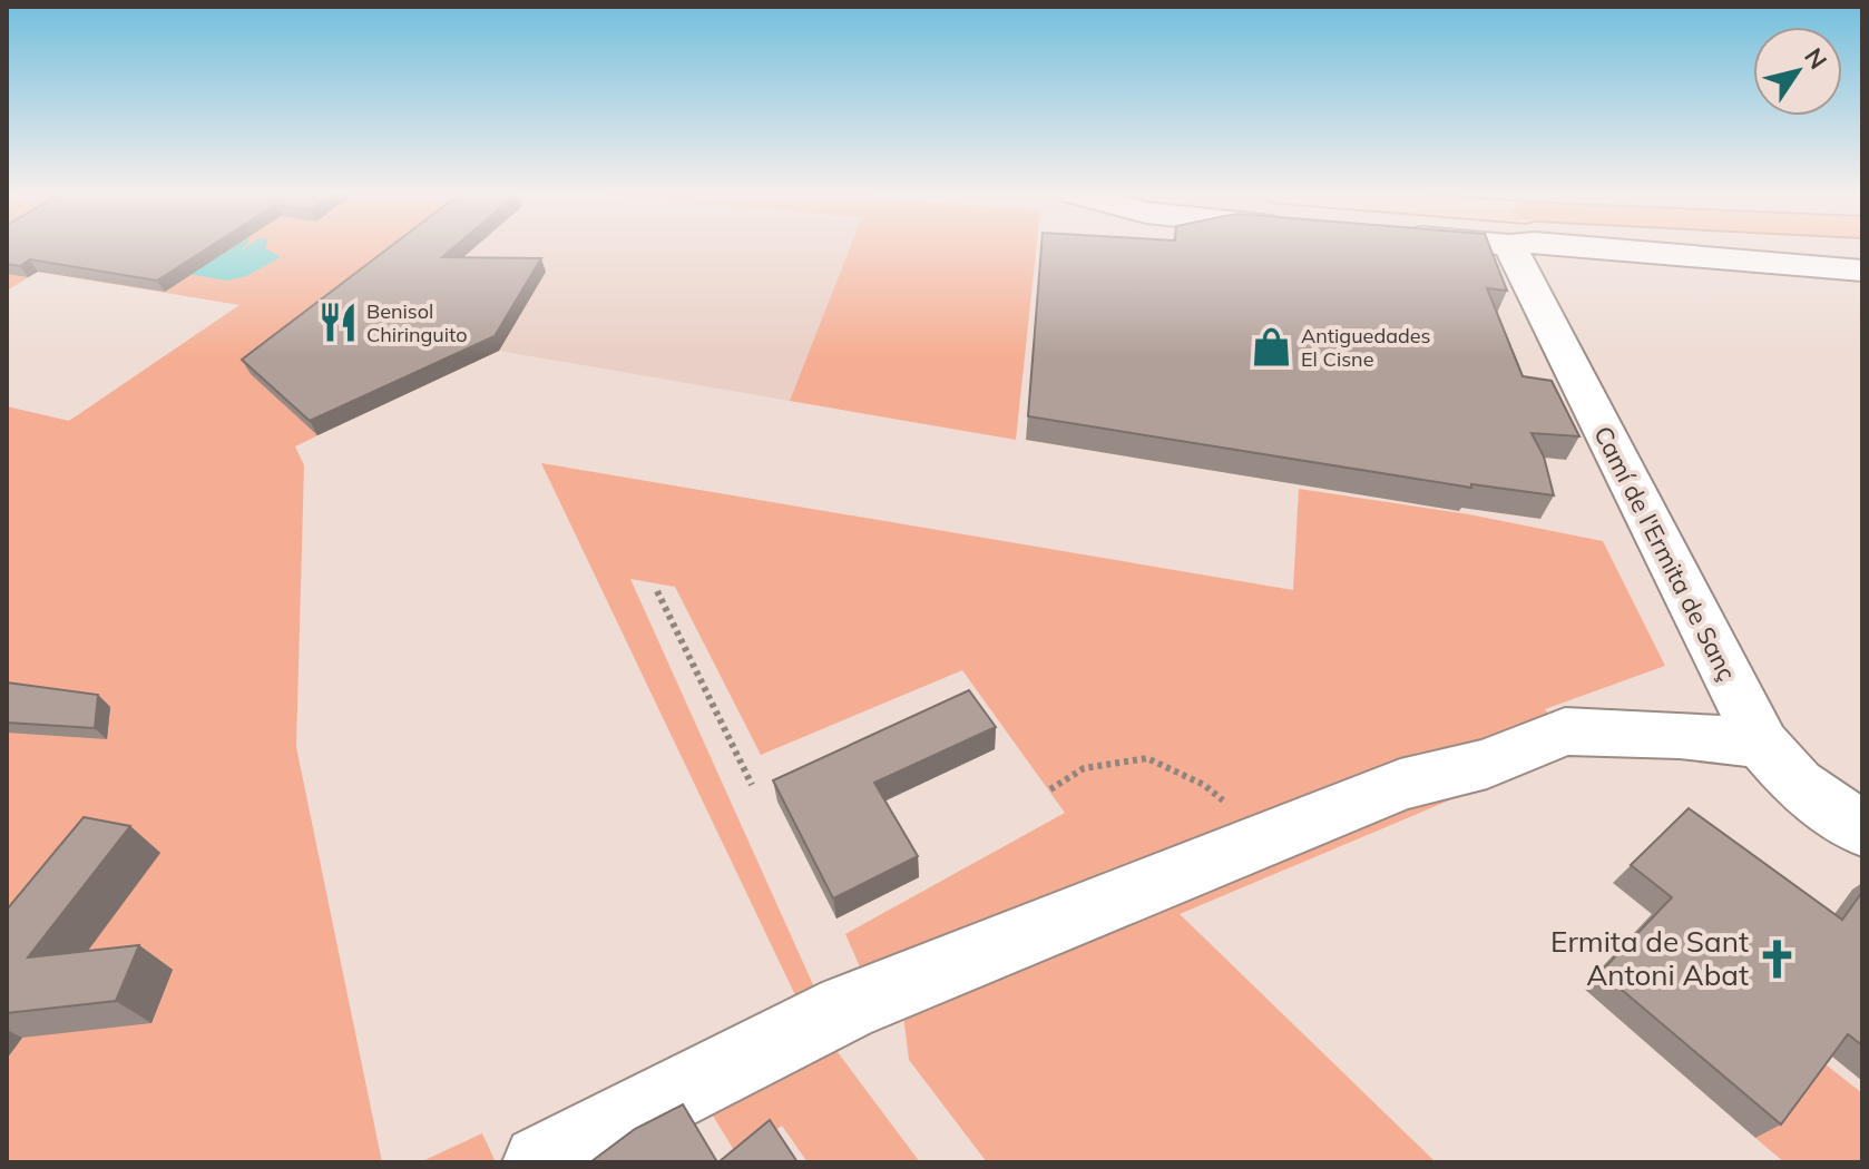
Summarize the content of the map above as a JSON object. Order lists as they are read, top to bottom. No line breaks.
{"streets":{"street":["Camí de l'Ermita de Sanç"]},"places":{"restaurant":["Benisol Chiringuito"],"shop":["Antiguedades El Cisne"],"church":["Ermita de Sant Antoni Abat"]},"north":"top right"}
